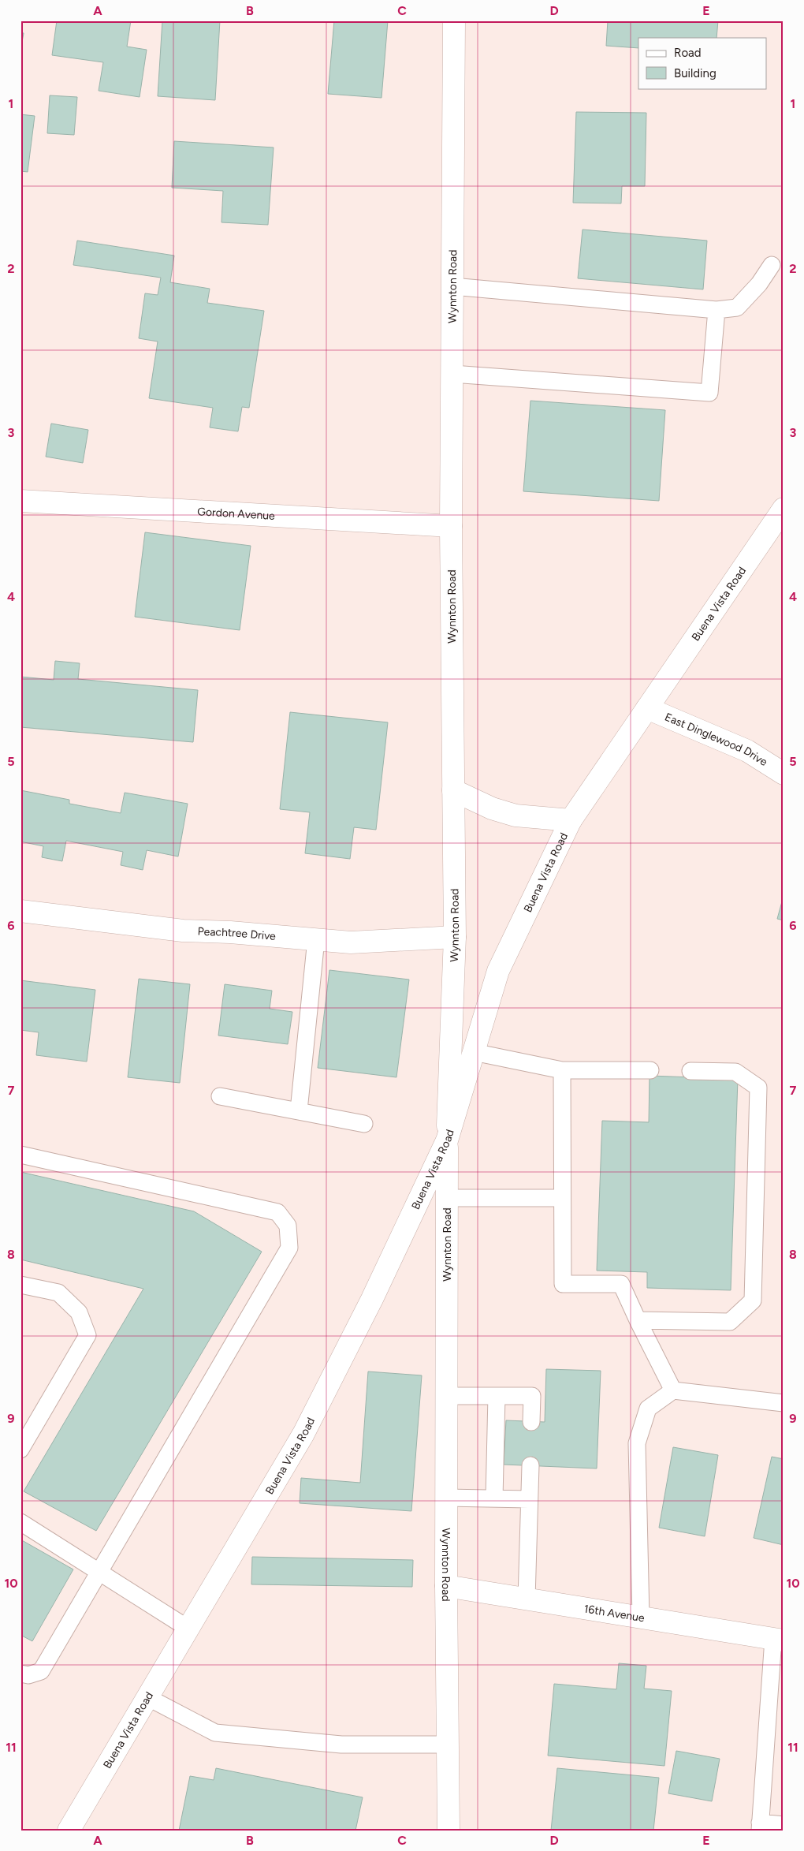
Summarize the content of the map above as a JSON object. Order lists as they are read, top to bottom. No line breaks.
{"streets":{"main road":["Wynnton Road","Gordon Avenue","Buena Vista Road","East Dinglewood Drive","Peachtree Drive","16th Avenue"]},"crossings":[["Wynnton Road","Gordon Avenue"],["Wynnton Road","Buena Vista Road"],["Wynnton Road","Peachtree Drive"],["Wynnton Road","16th Avenue"],["Buena Vista Road","East Dinglewood Drive"]],"legend":["Road","Building"],"grid":{"columns":["A","B","C","D","E"],"rows":["1","2","3","4","5","6","7","8","9","10","11"]}}
